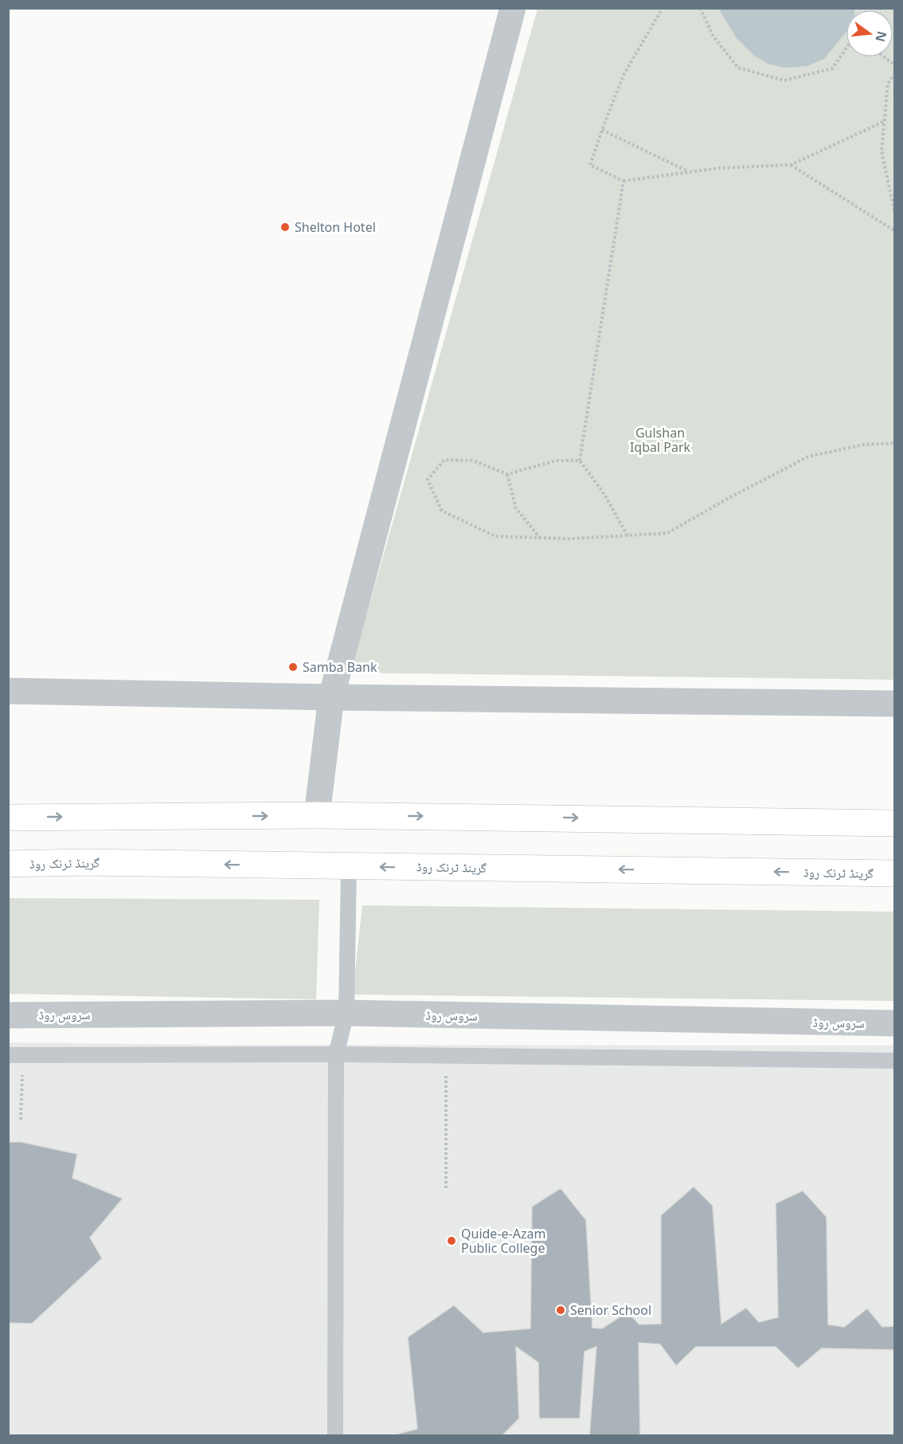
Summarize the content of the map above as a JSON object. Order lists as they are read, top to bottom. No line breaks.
{"streets":{"highway":["گرینڈ ٹرنک روڈ"],"street":["سروس روڈ"]},"parks":["Gulshan Iqbal Park"],"places":["Shelton Hotel","Samba Bank","Quide-e-Azam Public College","Senior School"],"north":"right"}
